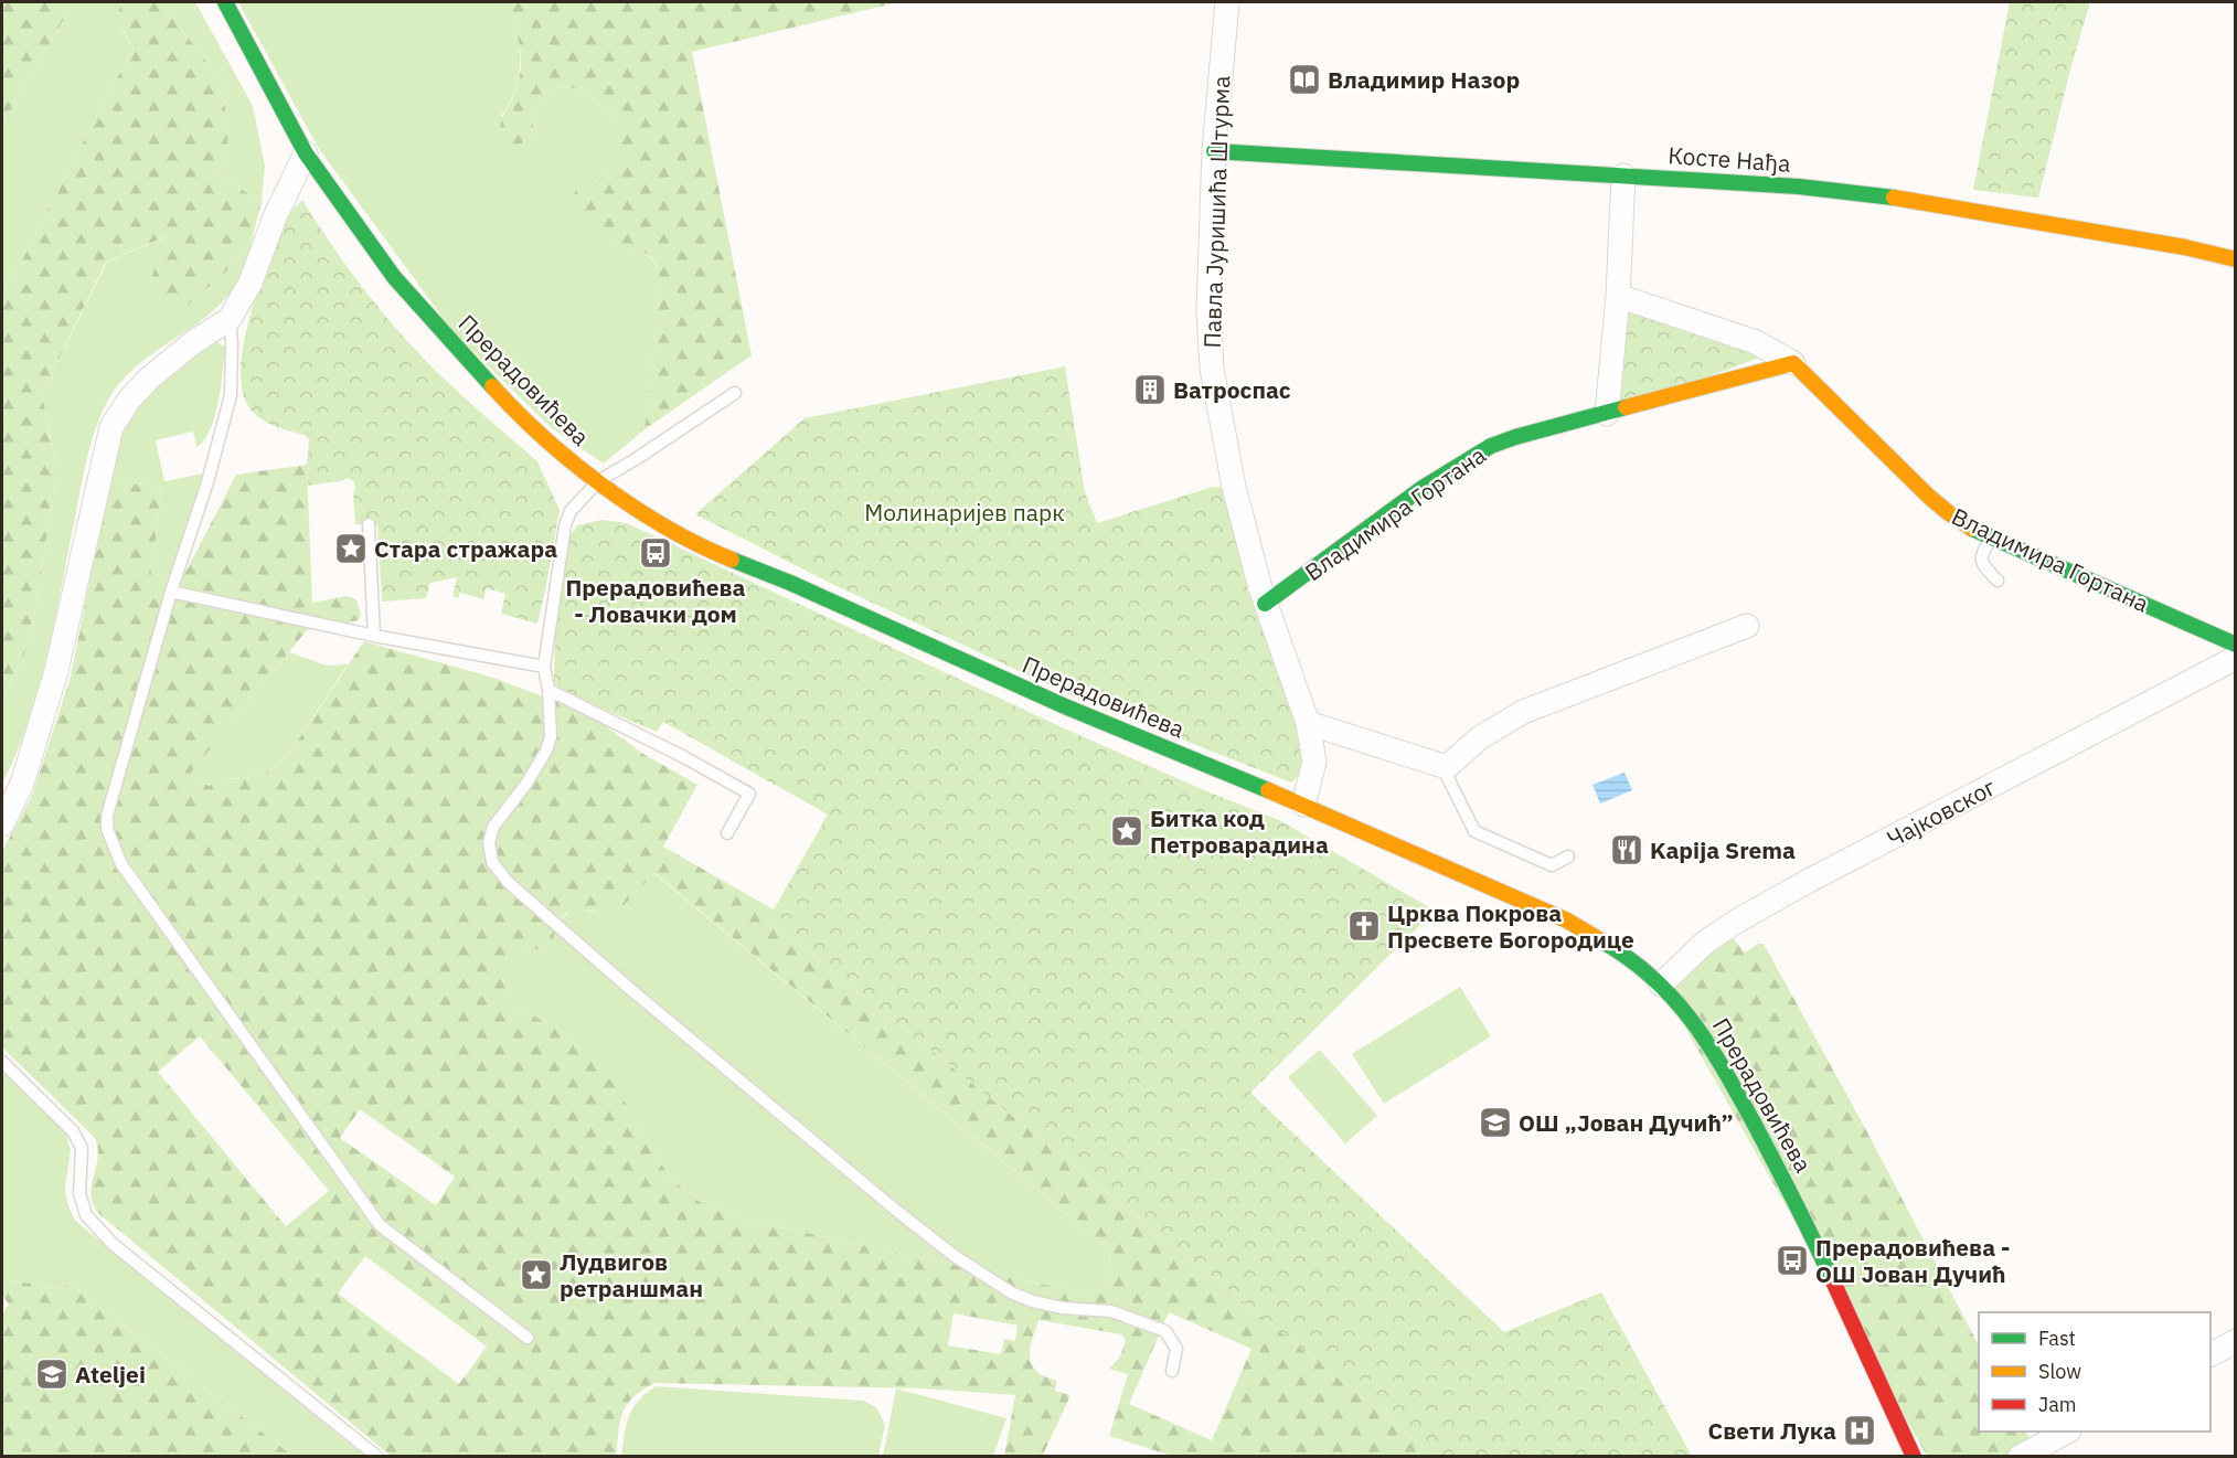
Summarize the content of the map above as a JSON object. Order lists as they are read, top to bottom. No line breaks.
{"streets":{"main road":["Косте Нађа","Прерадовићева","Владимира Гортана"],"street":["Павла Јуришића Штурма","Чајковског"]},"crossings":[["Косте Нађа","Павла Јуришића Штурма"],["Павла Јуришића Штурма","Прерадовићева"],["Павла Јуришића Штурма","Владимира Гортана"],["Прерадовићева","Чајковског"]],"parks":["Молинаријев парк"],"places":{"library":["Владимир Назор"],"building":["Ватроспас"],"place":["Стара стражара","Битка код Петроварадина","Лудвигов ретраншман"],"bus stop":["Прерадовићева - Ловачки дом","Прерадовићева - ОШ Јован Дучић"],"restaurant":["Kapija Srema"],"church":["Црква Покрова Пресвете Богородице"],"school or university":["ОШ „Јован Дучић”","Ateljei"],"hospital":["Свети Лука"]},"legend":["Fast","Slow","Jam"]}
